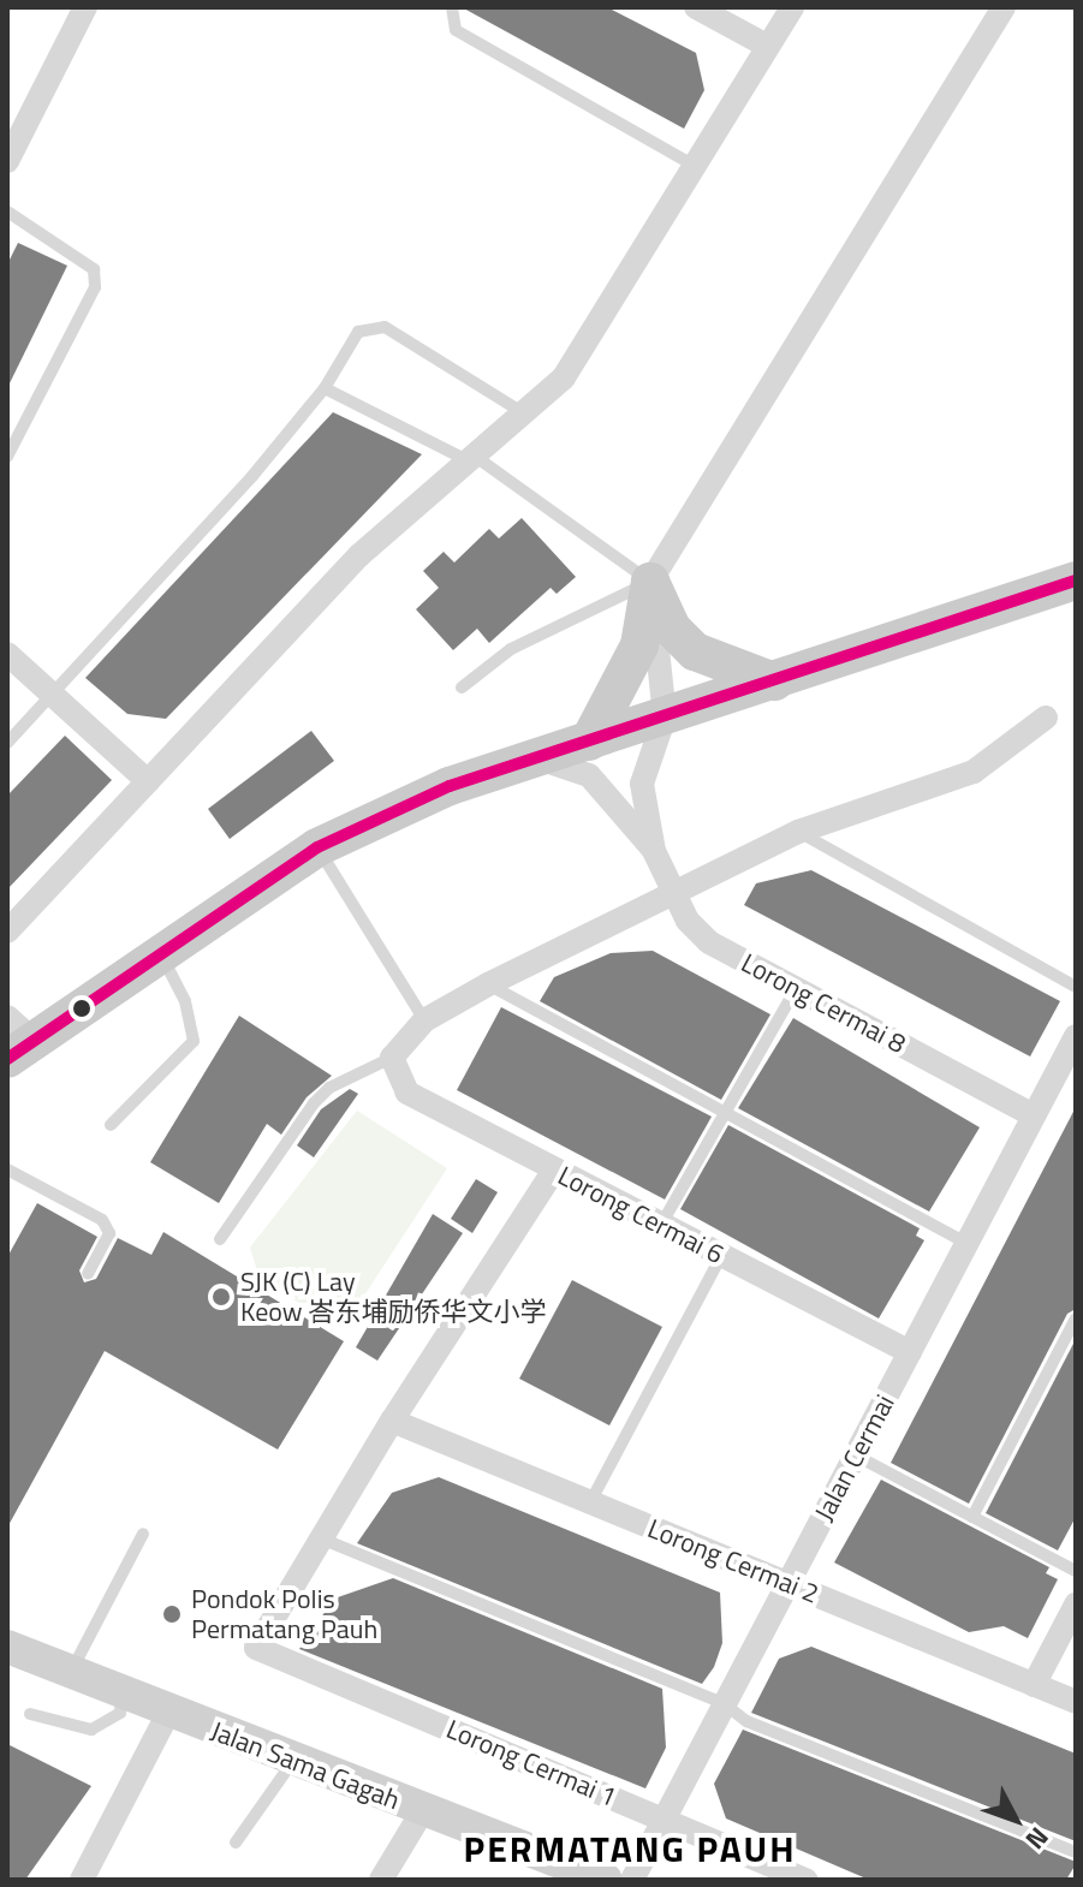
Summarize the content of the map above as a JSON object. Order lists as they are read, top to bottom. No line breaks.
{"streets":{"street":["Lorong Cermai 8","Lorong Cermai 6","Jalan Cermai","Lorong Cermai 2","Lorong Cermai 1","Jalan Sama Gagah"]},"crossings":[["Lorong Cermai 8","Jalan Cermai"],["Lorong Cermai 6","Jalan Cermai"],["Jalan Cermai","Lorong Cermai 2"],["Jalan Cermai","Lorong Cermai 1"]],"districts":["PERMATANG PAUH"],"places":["SJK (C) Lay Keow 峇东埔励侨华文小学","Pondok Polis Permatang Pauh"],"north":"bottom right"}
